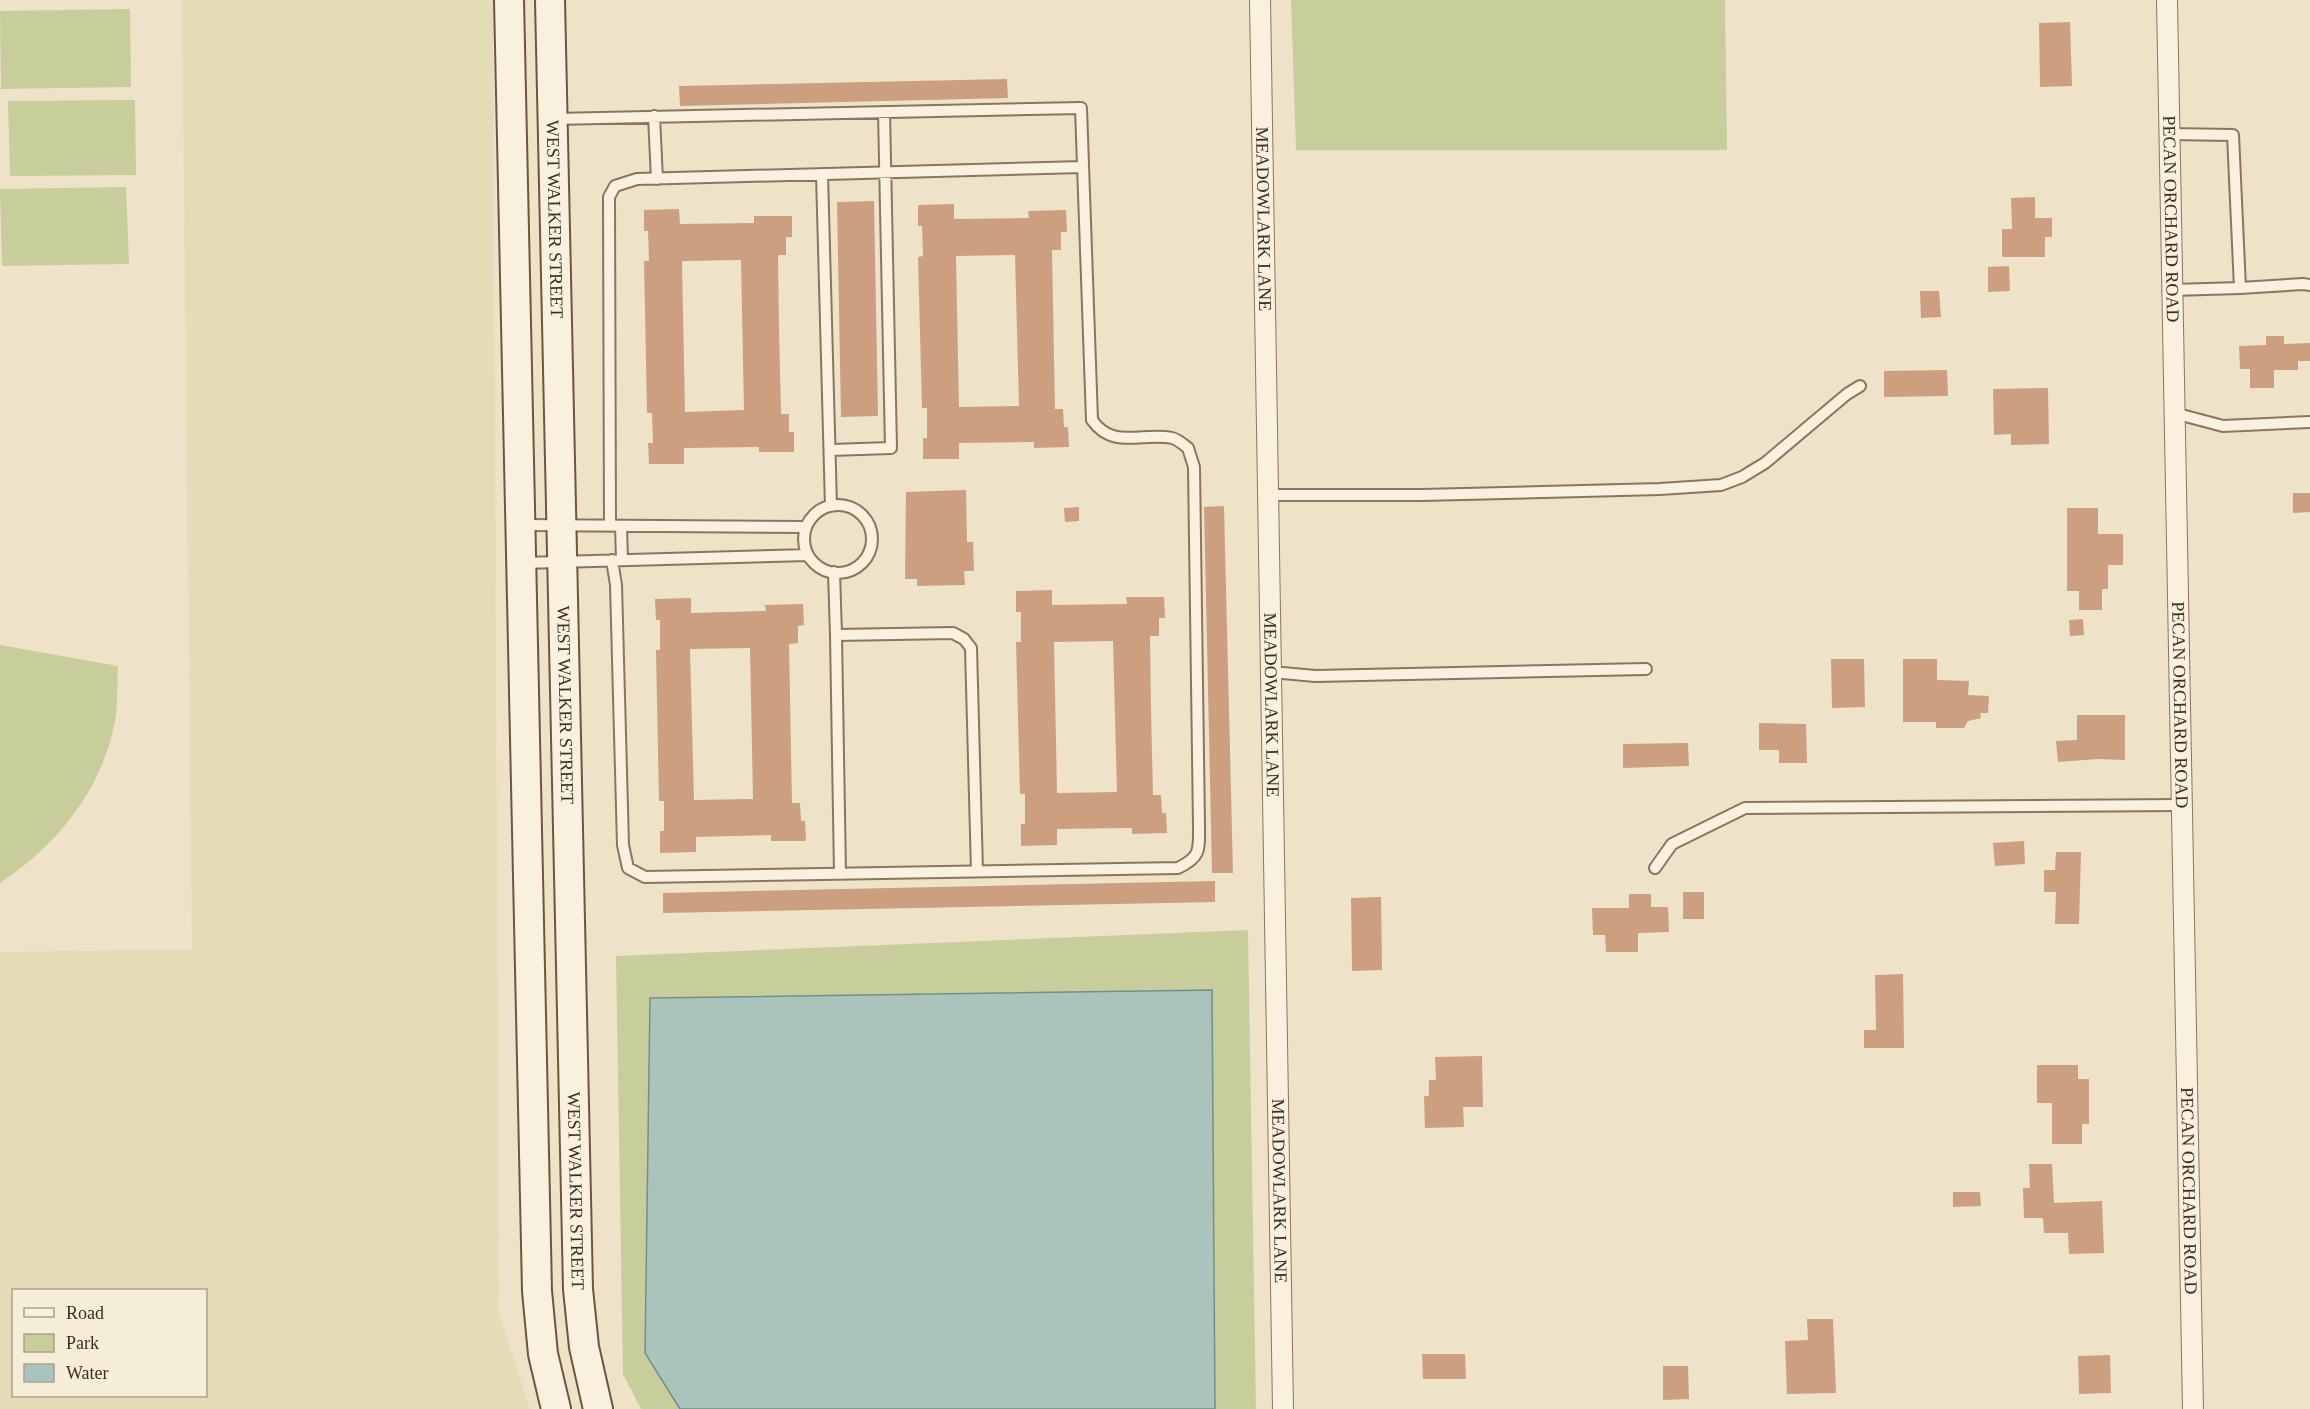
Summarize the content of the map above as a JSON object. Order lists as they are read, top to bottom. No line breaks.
{"streets":{"street":["MEADOWLARK LANE","PECAN ORCHARD ROAD","WEST WALKER STREET"]},"legend":["Road","Park","Water"]}
